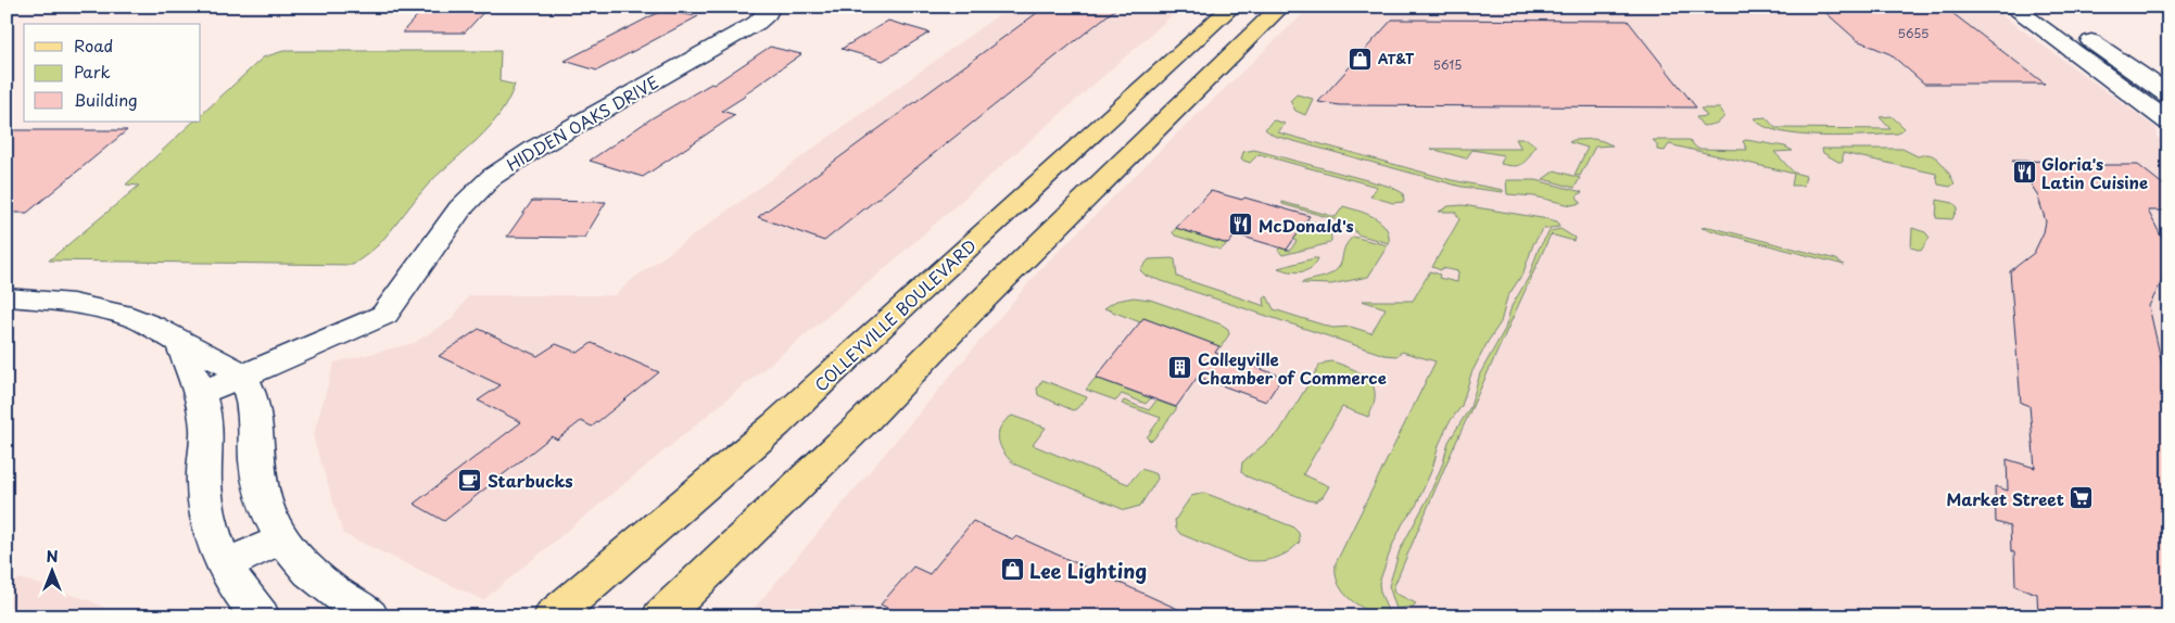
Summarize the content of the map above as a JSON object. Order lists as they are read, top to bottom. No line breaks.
{"streets":{"main road":["COLLEYVILLE BOULEVARD"],"street":["HIDDEN OAKS DRIVE"]},"places":{"shop":["AT&T","Lee Lighting"],"restaurant":["Gloria's Latin Cuisine","McDonald's"],"building":["Colleyville Chamber of Commerce"],"cafe":["Starbucks"],"supermarket":["Market Street"]},"house_numbers":["5655","5615"],"legend":["Road","Park","Building"],"north":"top"}
